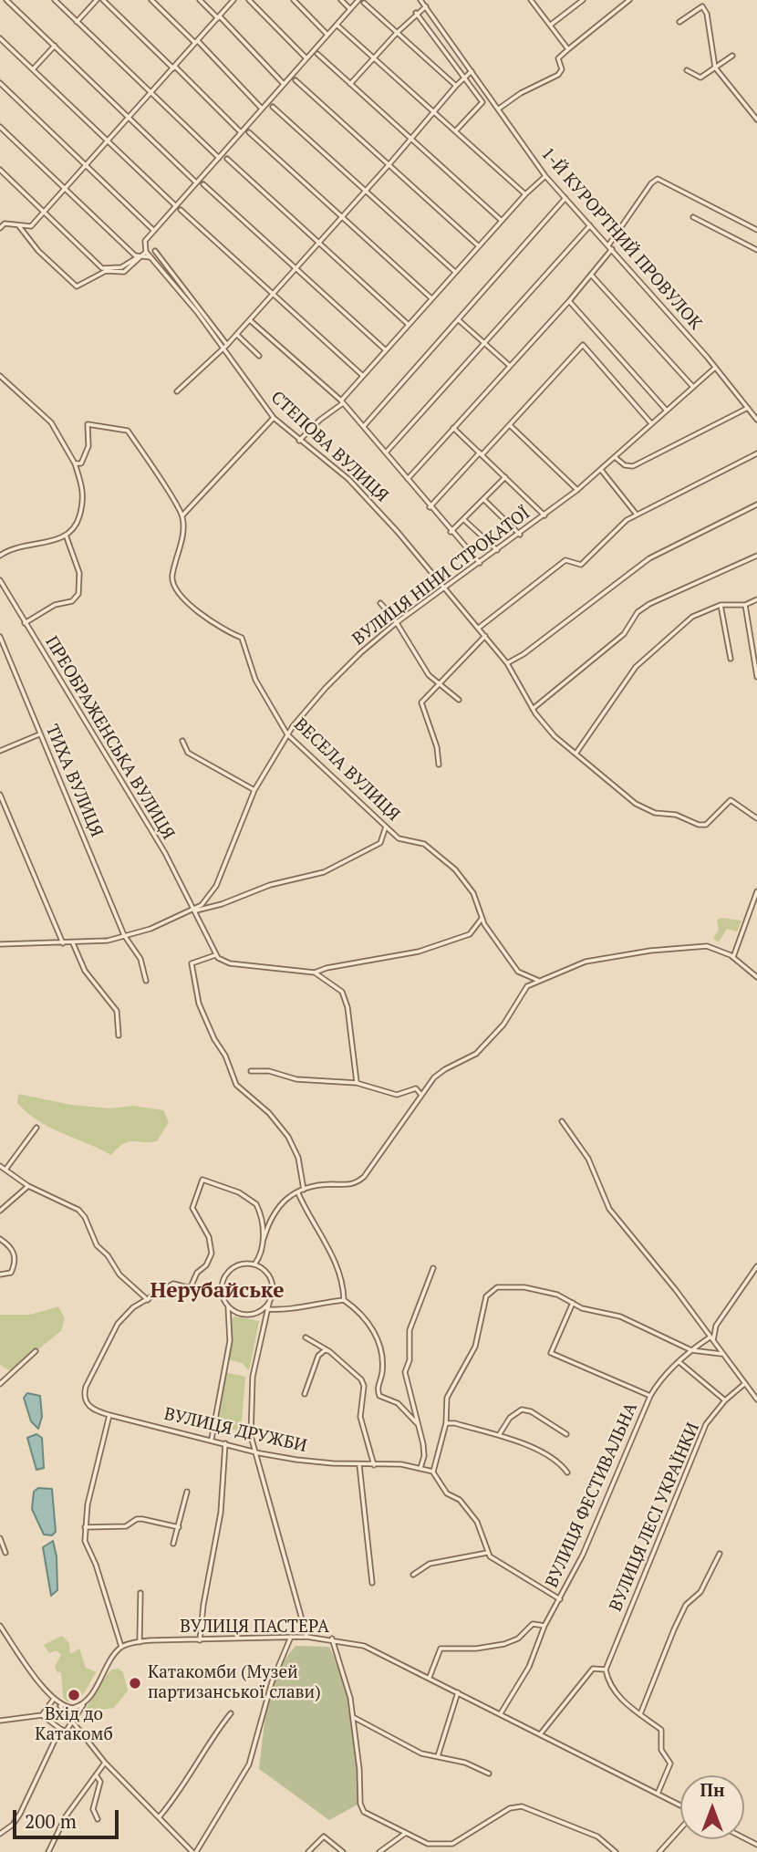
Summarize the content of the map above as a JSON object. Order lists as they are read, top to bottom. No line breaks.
{"streets":{"street":["1-Й КУРОРТНИЙ ПРОВУЛОК","СТЕПОВА ВУЛИЦЯ","ВУЛИЦЯ НІНИ СТРОКАТОЇ","ПРЕОБРАЖЕНСЬКА ВУЛИЦЯ","ВЕСЕЛА ВУЛИЦЯ","ТИХА ВУЛИЦЯ","ВУЛИЦЯ ДРУЖБИ","ВУЛИЦЯ ФЕСТИВАЛЬНА","ВУЛИЦЯ ЛЕСІ УКРАЇНКИ","ВУЛИЦЯ ПАСТЕРА"]},"crossings":[["1-Й КУРОРТНИЙ ПРОВУЛОК","ВУЛИЦЯ НІНИ СТРОКАТОЇ"],["СТЕПОВА ВУЛИЦЯ","ВУЛИЦЯ НІНИ СТРОКАТОЇ"],["ВУЛИЦЯ НІНИ СТРОКАТОЇ","ПРЕОБРАЖЕНСЬКА ВУЛИЦЯ"],["ВУЛИЦЯ НІНИ СТРОКАТОЇ","ВЕСЕЛА ВУЛИЦЯ"],["ВУЛИЦЯ ФЕСТИВАЛЬНА","ВУЛИЦЯ ПАСТЕРА"]],"districts":["Нерубайське"],"places":["Катакомби (Музей партизанської слави)","Вхід до Катакомб"],"scale_bar":"200 m","north":"top"}
